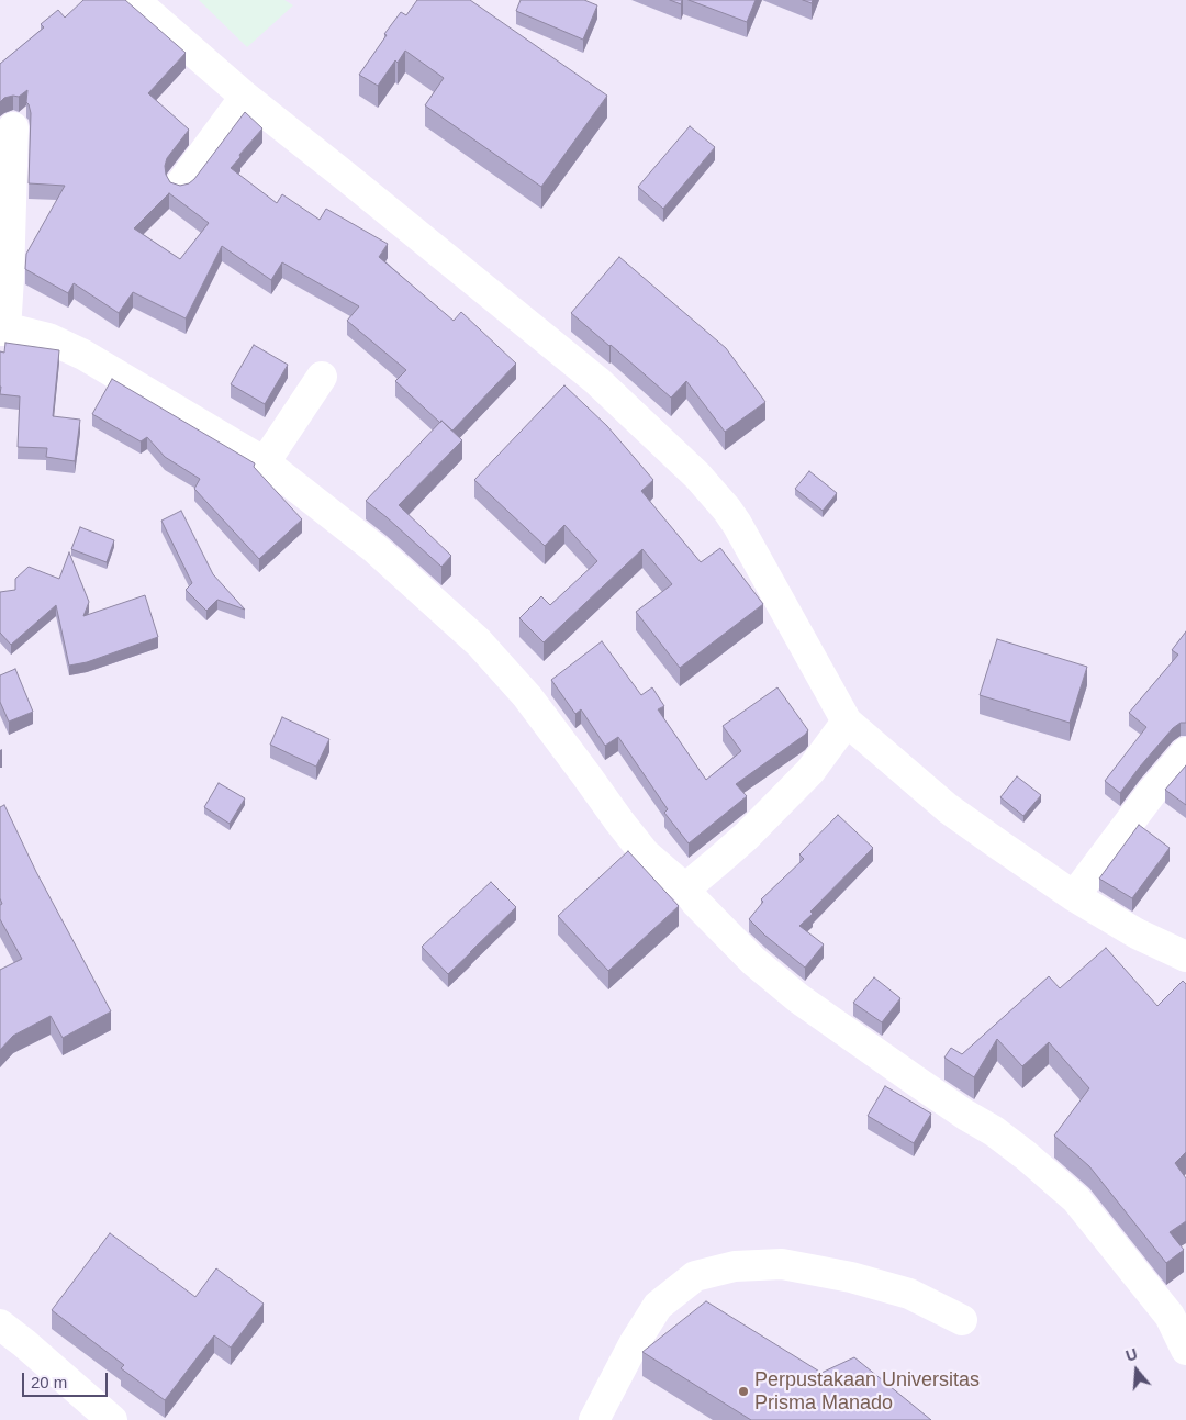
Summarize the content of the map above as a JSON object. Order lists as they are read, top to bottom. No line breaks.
{"places":["Perpustakaan Universitas Prisma Manado"],"scale_bar":"20 m","north":"top"}
